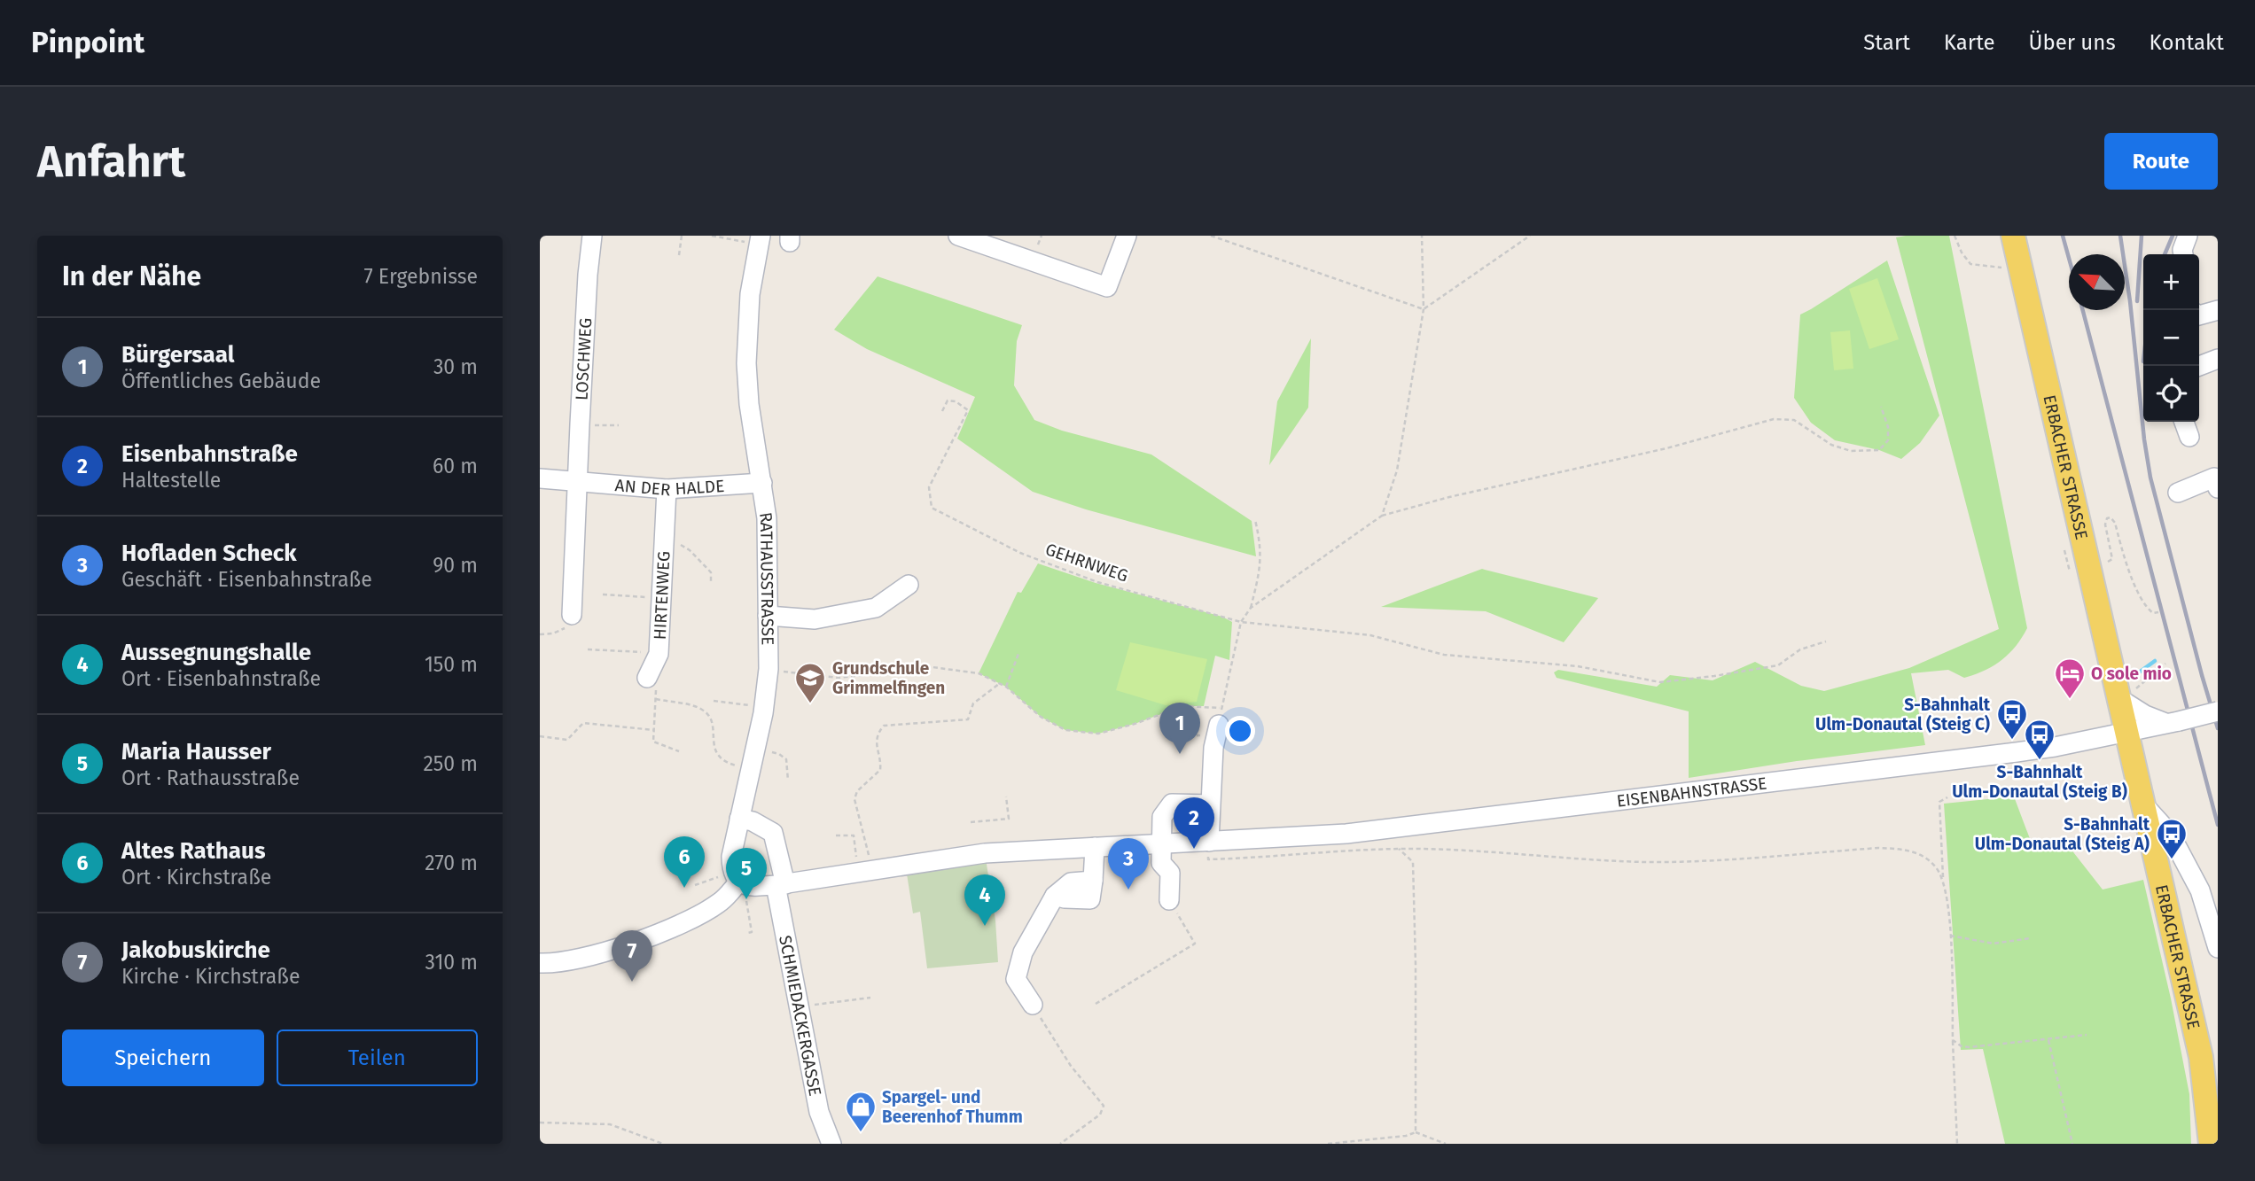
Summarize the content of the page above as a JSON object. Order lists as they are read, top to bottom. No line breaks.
{"streets":{"main road":["ERBACHER STRASSE"],"street":["LOSCHWEG","AN DER HALDE","RATHAUSSTRASSE","HIRTENWEG","EISENBAHNSTRASSE","SCHMIEDACKERGASSE"],"path":["GEHRNWEG"]},"crossings":[["LOSCHWEG","AN DER HALDE"],["ERBACHER STRASSE","EISENBAHNSTRASSE"],["AN DER HALDE","RATHAUSSTRASSE"],["AN DER HALDE","HIRTENWEG"],["RATHAUSSTRASSE","SCHMIEDACKERGASSE"],["EISENBAHNSTRASSE","SCHMIEDACKERGASSE"]],"places":{"hotel":["O sole mio"],"school or university":["Grundschule Grimmelfingen"],"bus stop":["S-Bahnhalt Ulm-Donautal (Steig C)","S-Bahnhalt Ulm-Donautal (Steig B)","S-Bahnhalt Ulm-Donautal (Steig A)"],"shop":["Spargel- und Beerenhof Thumm"]},"north":"top left","page":{"header":"Pinpoint","nav":["Start","Karte","Über uns","Kontakt"],"buttons":["Route",["Speichern","Teilen"]],"title":"Anfahrt","heading":["In der Nähe","7 Ergebnisse"],"map_buttons":["+","−"],"list":[{"mark":"1","name":"Bürgersaal","note":"Öffentliches Gebäude","value":"30 m"},{"mark":"2","name":"Eisenbahnstraße","note":"Haltestelle","value":"60 m"},{"mark":"3","name":"Hofladen Scheck","note":"Geschäft · Eisenbahnstraße","value":"90 m"},{"mark":"4","name":"Aussegnungshalle","note":"Ort · Eisenbahnstraße","value":"150 m"},{"mark":"5","name":"Maria Hausser","note":"Ort · Rathausstraße","value":"250 m"},{"mark":"6","name":"Altes Rathaus","note":"Ort · Kirchstraße","value":"270 m"},{"mark":"7","name":"Jakobuskirche","note":"Kirche · Kirchstraße","value":"310 m"}],"pins":["1","2","6","3","5","4","7"]}}
